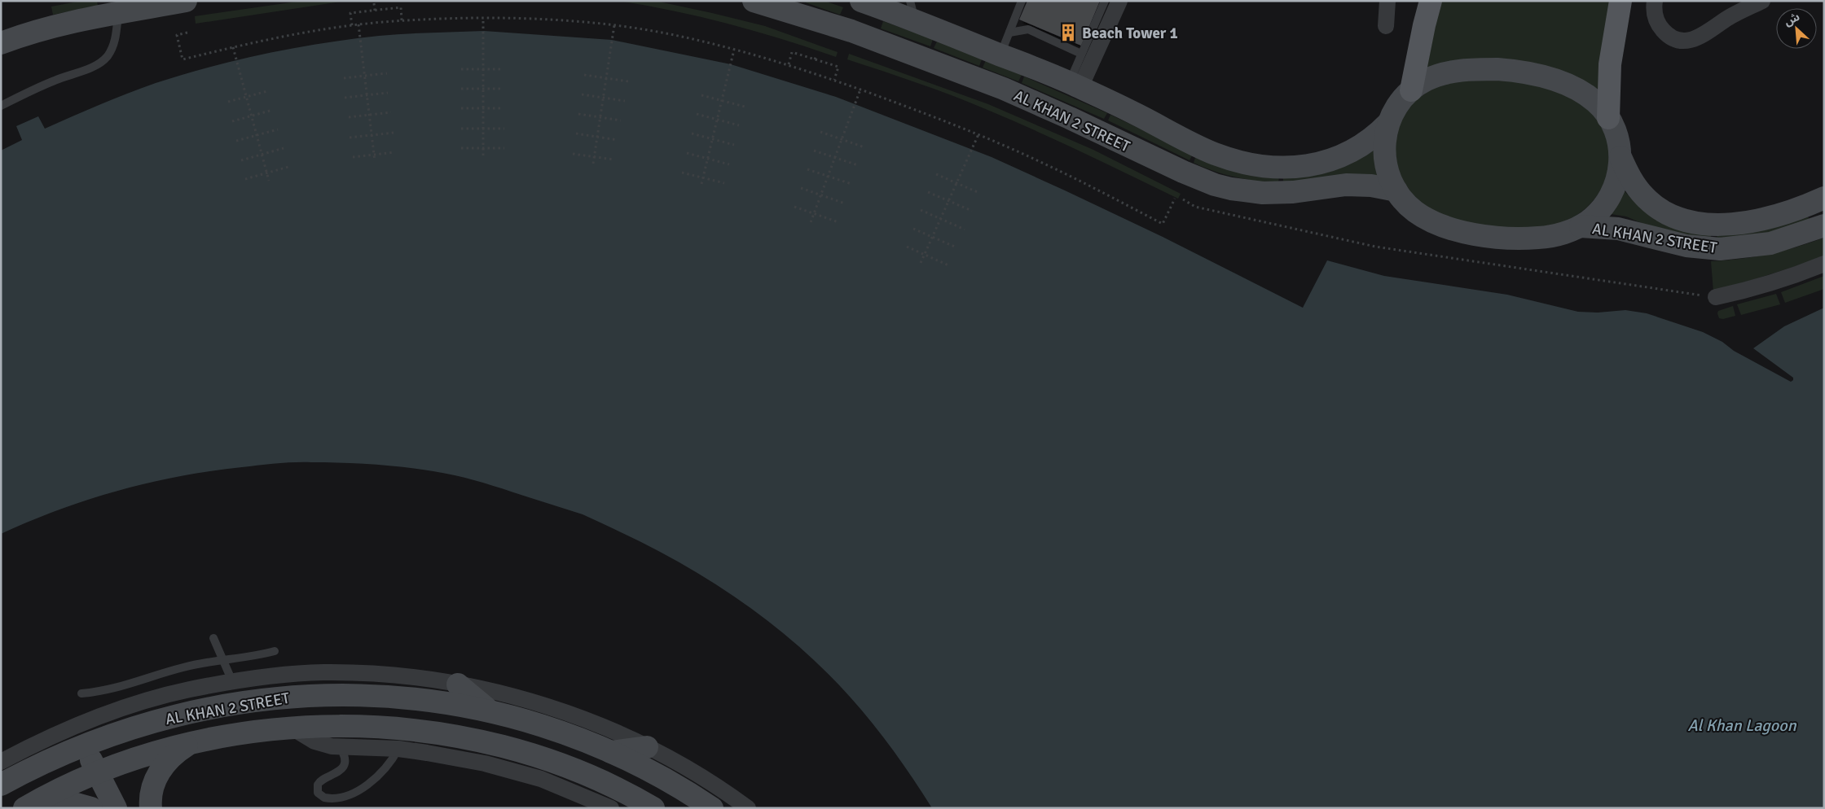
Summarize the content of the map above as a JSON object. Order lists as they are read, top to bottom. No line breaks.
{"streets":{"main road":["AL KHAN 2 STREET"]},"water":["Al Khan Lagoon"],"places":{"building":["Beach Tower 1"]},"north":"top left"}
